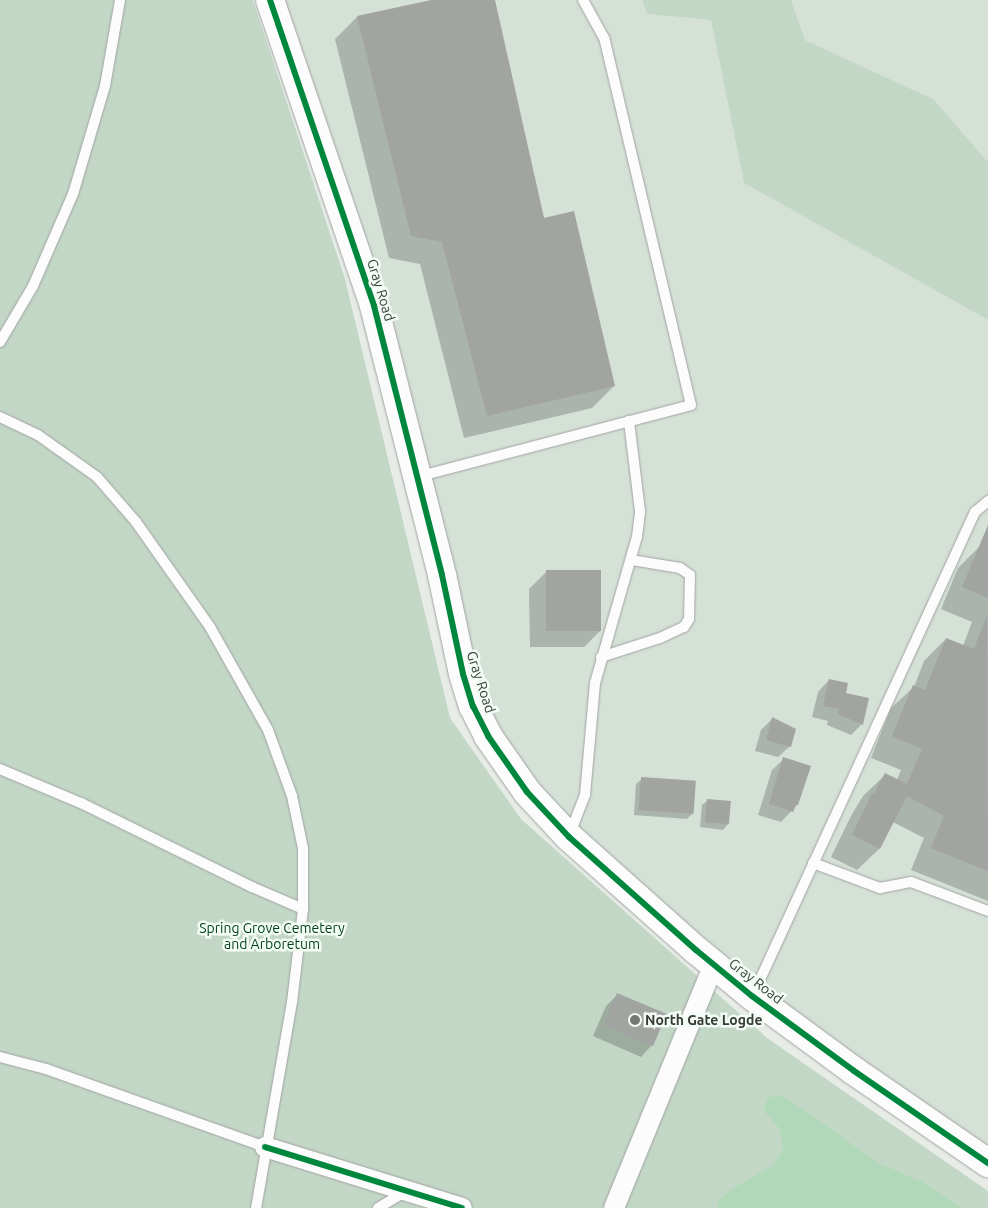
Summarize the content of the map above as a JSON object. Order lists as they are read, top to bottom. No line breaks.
{"streets":{"street":["Gray Road"]},"parks":["Spring Grove Cemetery and Arboretum"],"places":["North Gate Logde"]}
